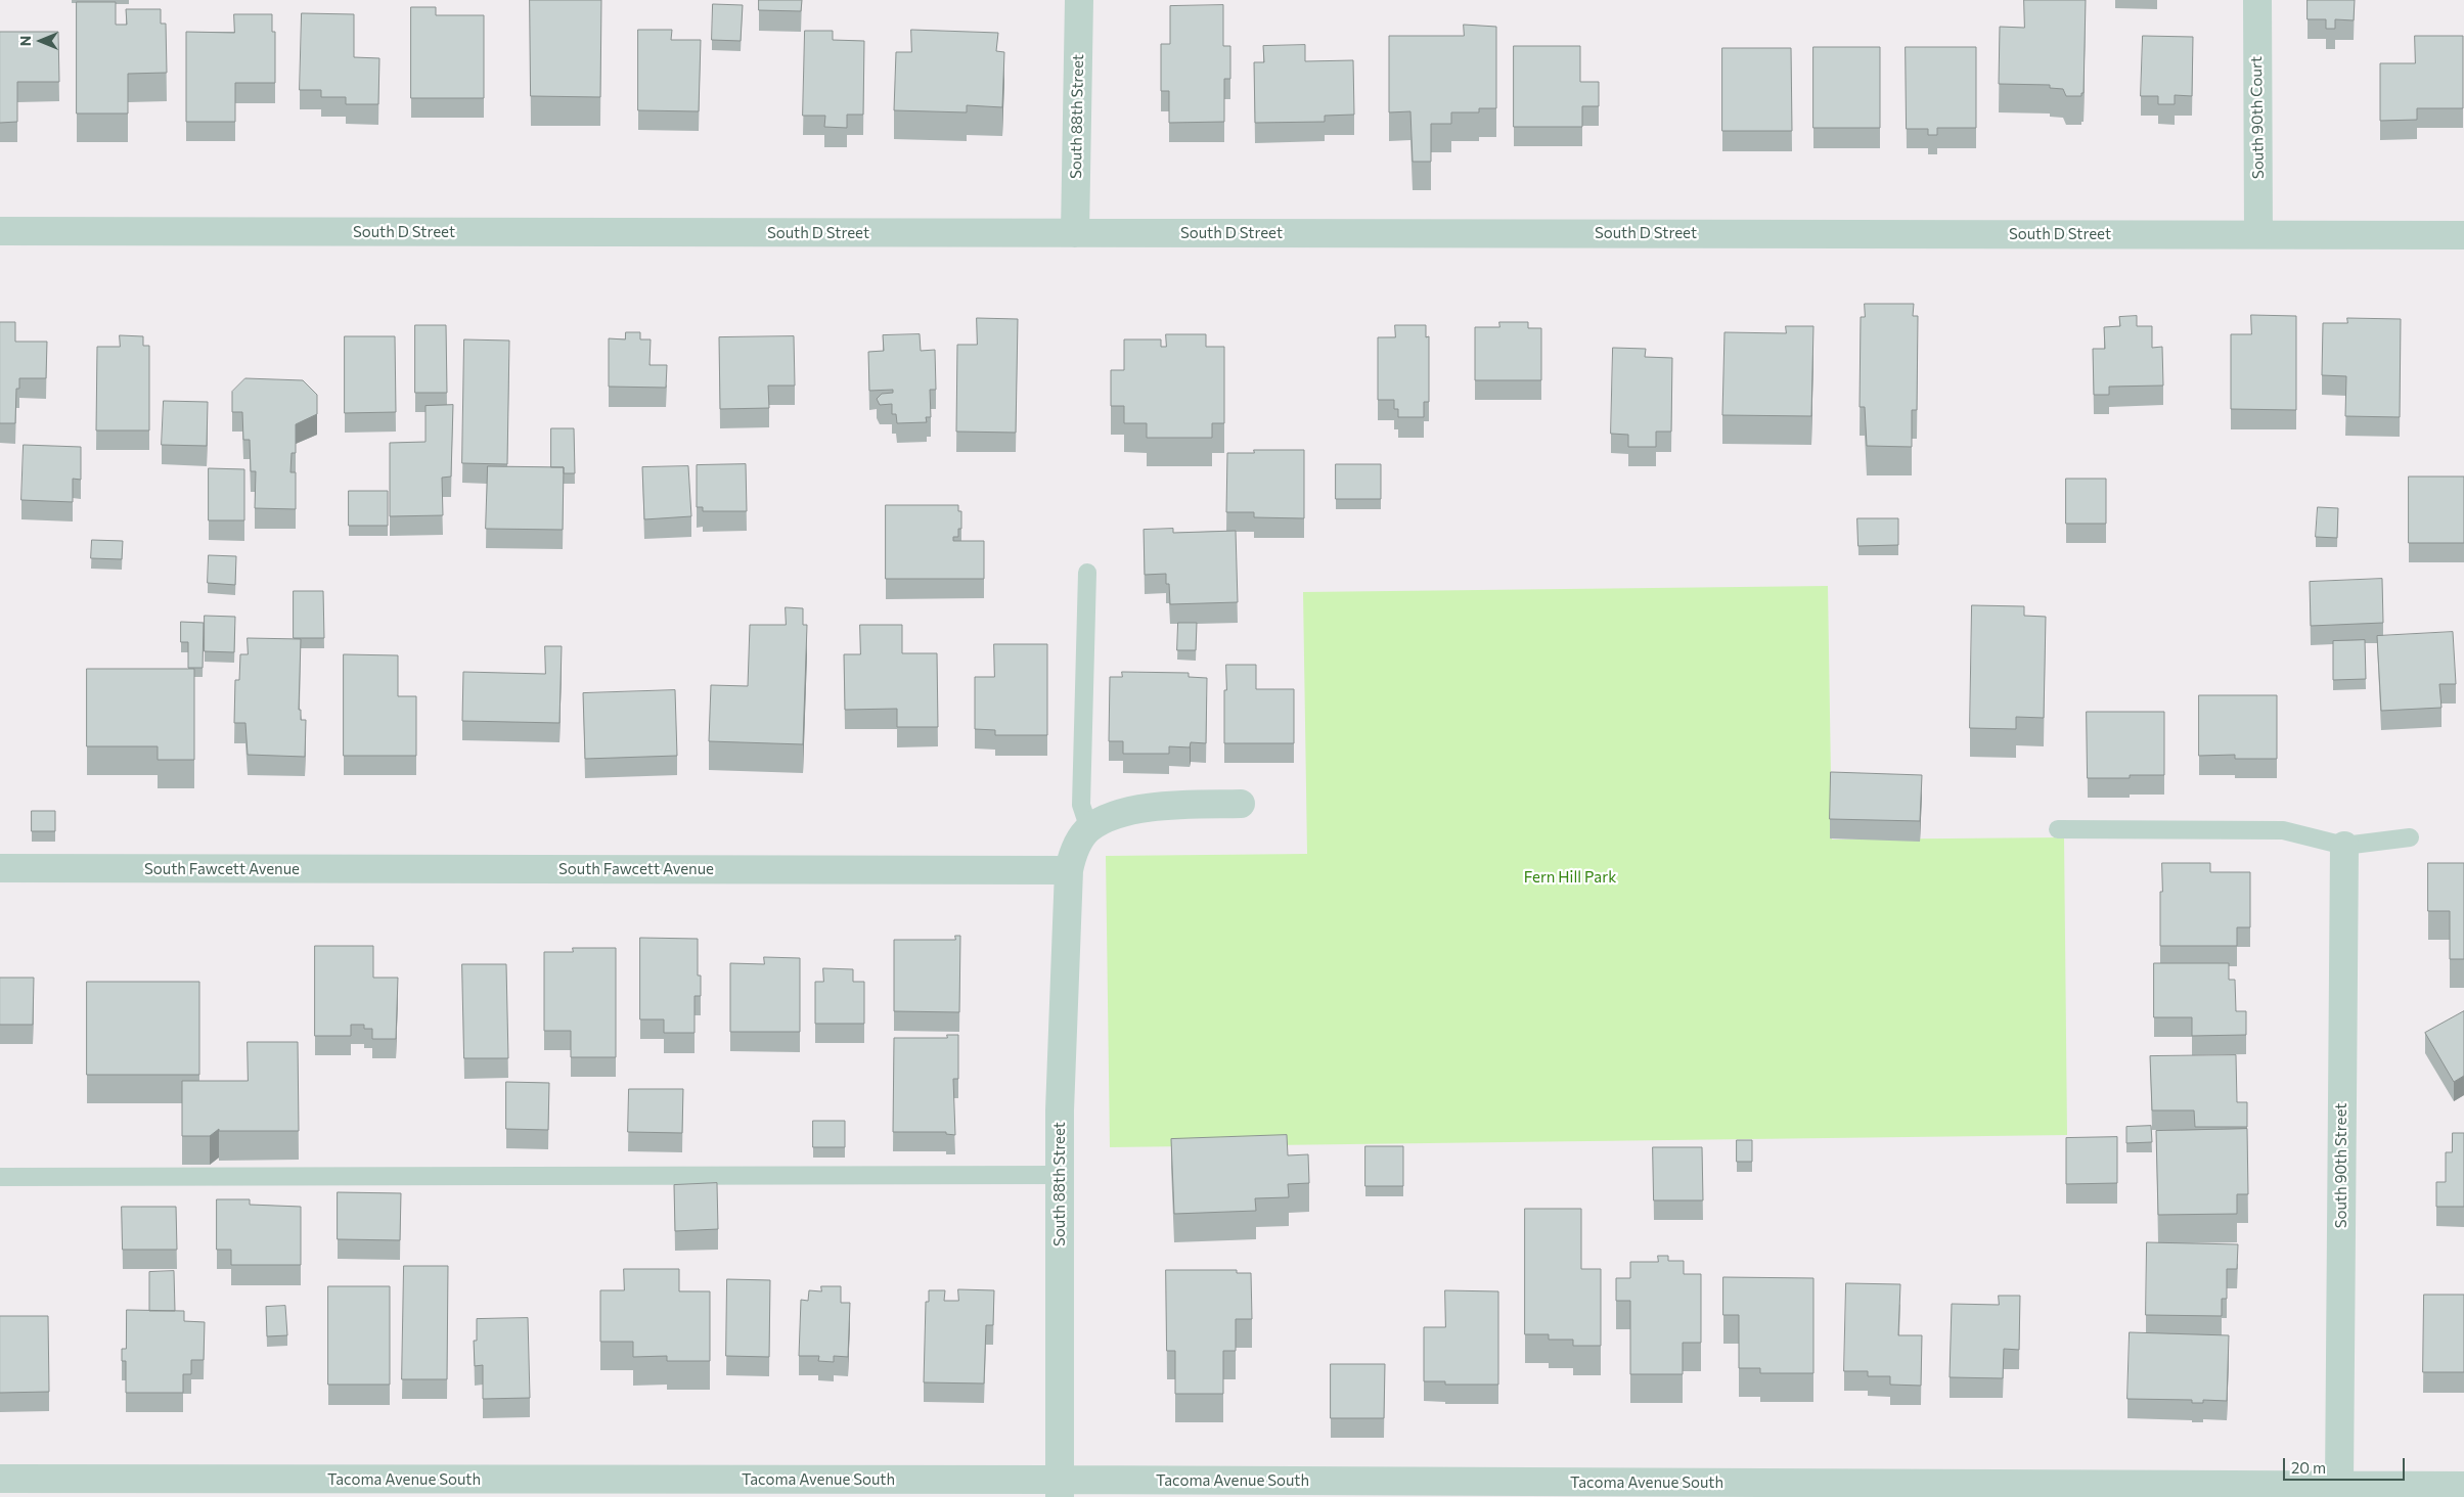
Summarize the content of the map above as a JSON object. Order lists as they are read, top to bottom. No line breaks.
{"streets":{"street":["South 88th Street","South 90th Court","South D Street","South Fawcett Avenue","South 90th Street","Tacoma Avenue South"]},"crossings":[["South 88th Street","South D Street"],["South 88th Street","South Fawcett Avenue"],["South 88th Street","Tacoma Avenue South"],["South 90th Court","South D Street"],["South 90th Street","Tacoma Avenue South"]],"parks":["Fern Hill Park"],"scale_bar":"20 m","north":"left"}
